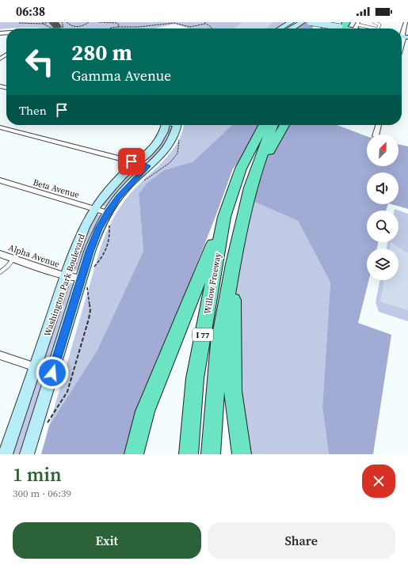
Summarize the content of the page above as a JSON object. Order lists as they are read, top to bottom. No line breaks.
{"streets":{"highway":["Willow Freeway","I 77"],"street":["Beta Avenue","Alpha Avenue","Washington Park Boulevard"]},"crossings":[["Beta Avenue","Washington Park Boulevard"],["Alpha Avenue","Washington Park Boulevard"]],"north":"top right","page":{"status":"06:38","turn":["280 m","Gamma Avenue"],"then":"Then","heading":["1 min","300 m · 06:39"],"buttons":["Exit","Share"]}}
